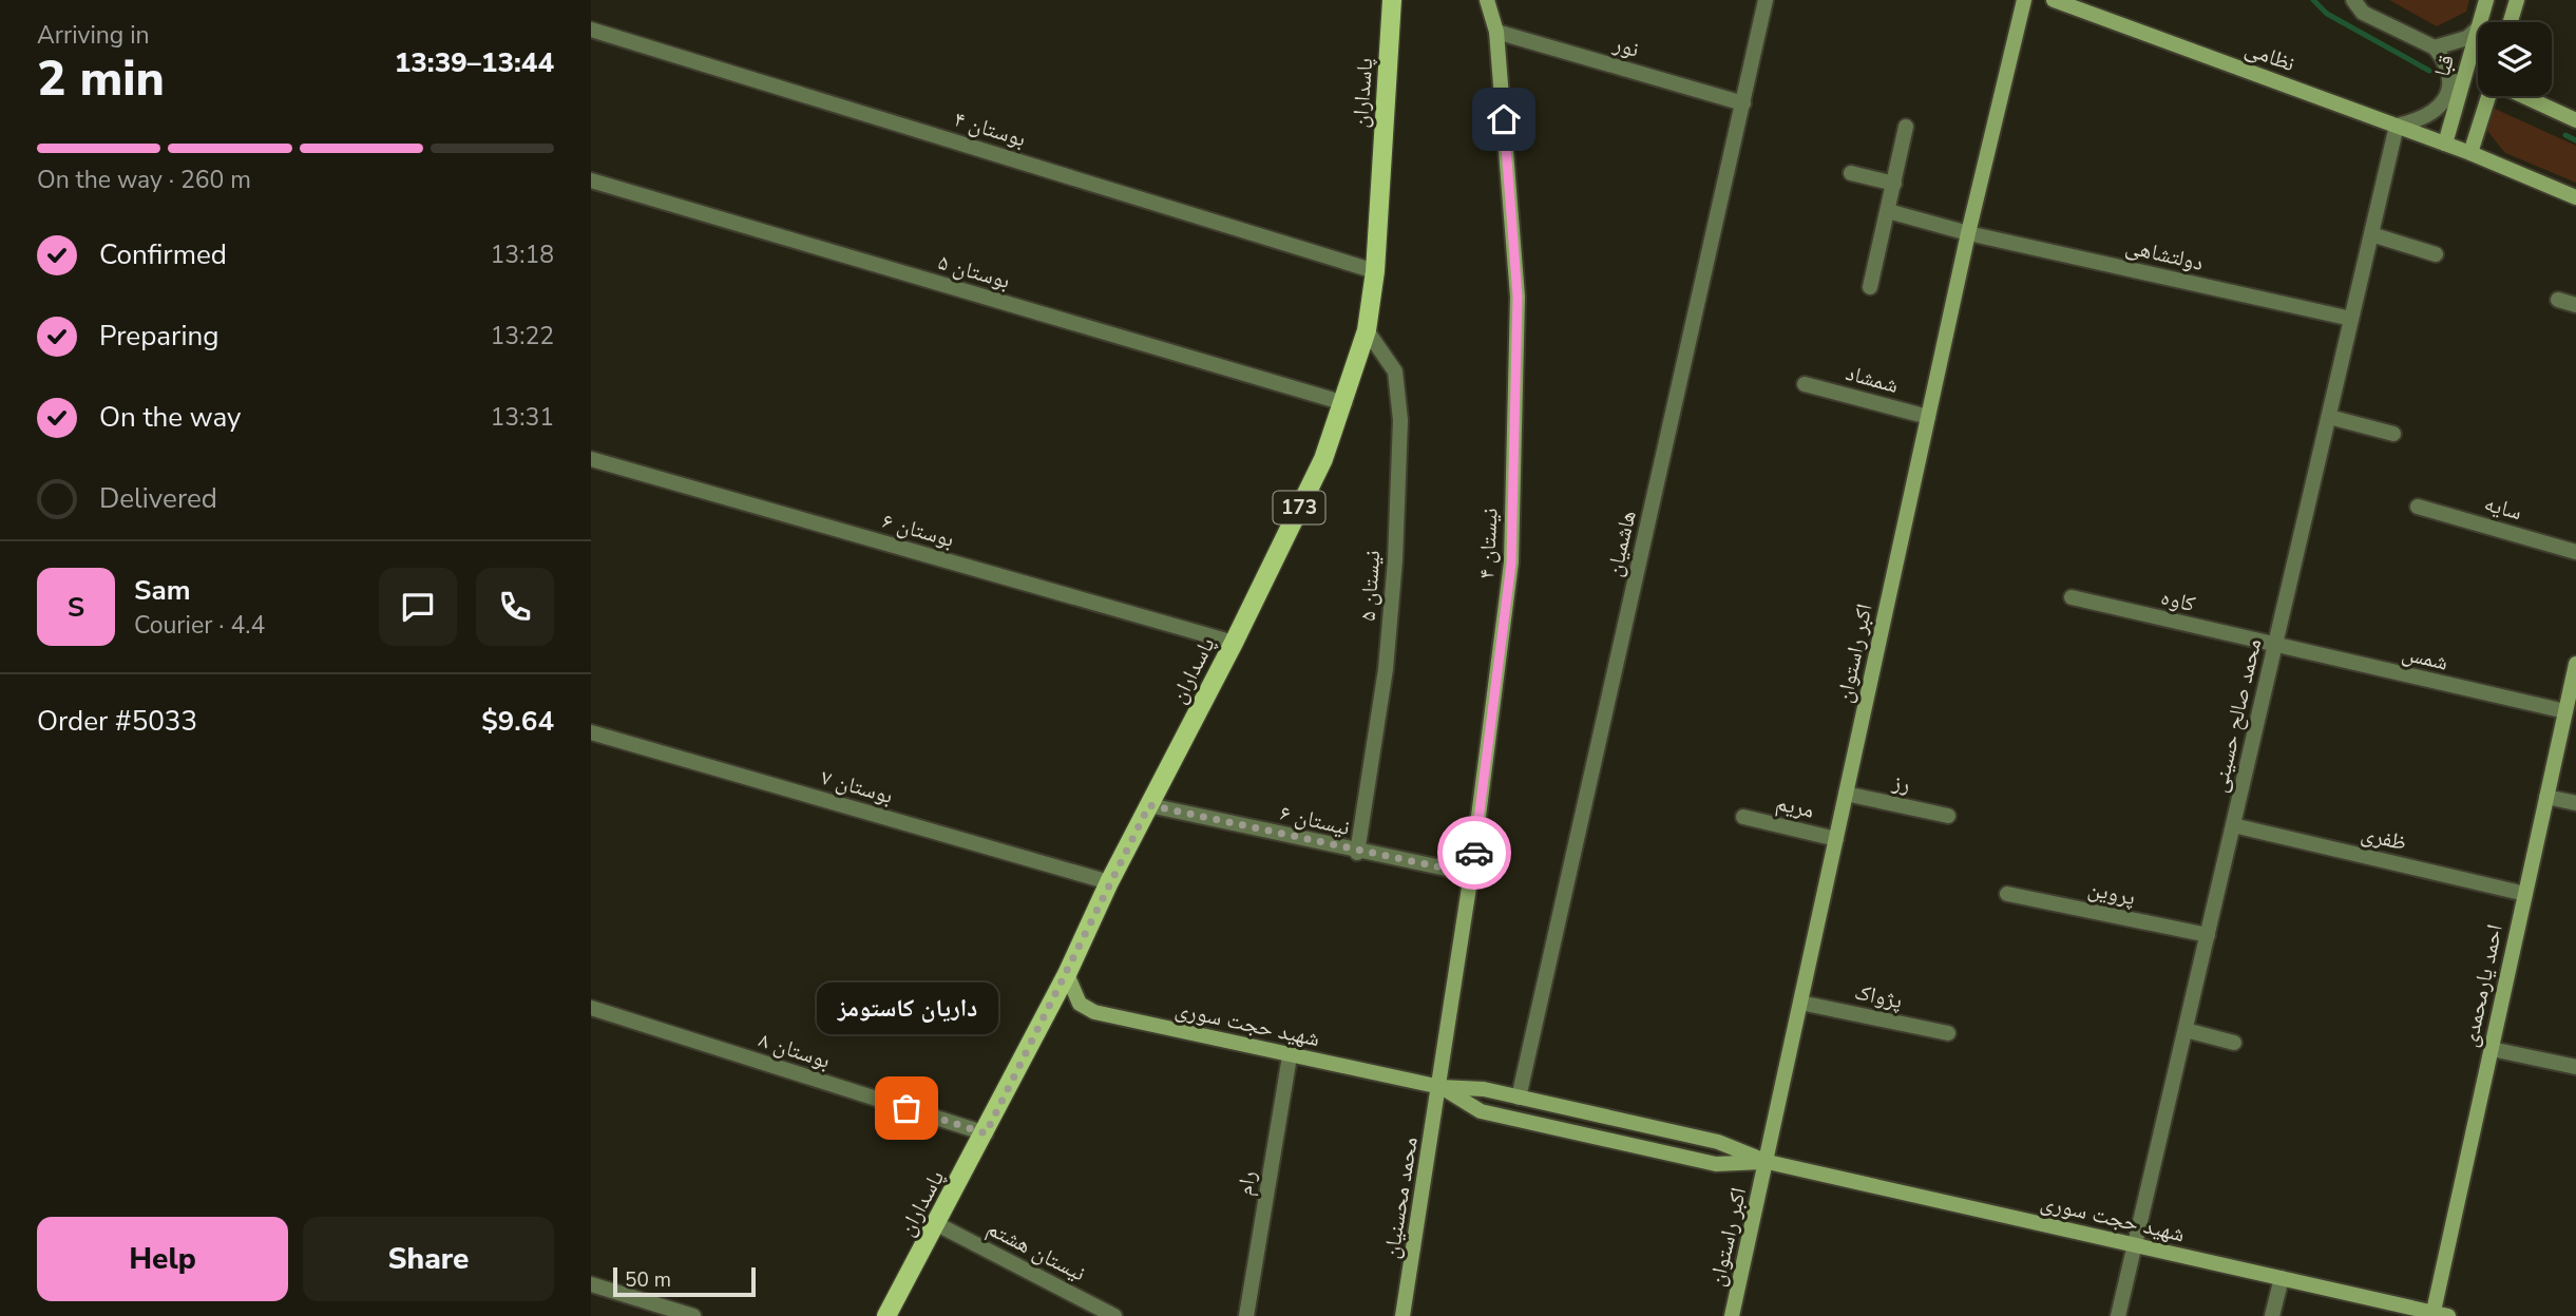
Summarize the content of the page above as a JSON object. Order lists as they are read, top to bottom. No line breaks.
{"streets":{"main road":["پاسداران","173"],"street":["نور","نظامی","قبا","بوستان ۴","دولتشاهی","بوستان ۵","شمشاد","سایه","بوستان ۶","نیستان ۴","هاشمیان","نیستان ۵","کاوه","اکبر راستوان","شمس","محمد صالح حسینی","رز","بوستان ۷","مریم","نیستان ۶","ظفری","پروین","احمد یارمحمدی","پژواک","شهید حجت سوری","بوستان ۸","رام","محمد محسنیان","نیستان هشتم"]},"crossings":[["نور","نیستان ۴"],["نور","هاشمیان"],["نظامی","قبا"],["نظامی","محمد صالح حسینی"],["پاسداران","بوستان ۴"],["پاسداران","بوستان ۵"],["پاسداران","بوستان ۶"],["پاسداران","نیستان ۵"],["پاسداران","بوستان ۷"],["پاسداران","نیستان ۶"],["پاسداران","شهید حجت سوری"],["پاسداران","بوستان ۸"],["پاسداران","نیستان هشتم"],["دولتشاهی","اکبر راستوان"],["دولتشاهی","محمد صالح حسینی"],["شمشاد","اکبر راستوان"],["نیستان ۴","نیستان ۶"],["نیستان ۴","شهید حجت سوری"],["نیستان ۴","محمد محسنیان"],["هاشمیان","شهید حجت سوری"],["نیستان ۵","نیستان ۶"],["کاوه","شمس"],["کاوه","محمد صالح حسینی"],["اکبر راستوان","رز"],["اکبر راستوان","مریم"],["اکبر راستوان","پژواک"],["اکبر راستوان","شهید حجت سوری"],["شمس","محمد صالح حسینی"],["شمس","احمد یارمحمدی"],["محمد صالح حسینی","ظفری"],["محمد صالح حسینی","پروین"],["محمد صالح حسینی","شهید حجت سوری"],["ظفری","احمد یارمحمدی"],["احمد یارمحمدی","شهید حجت سوری"],["شهید حجت سوری","رام"],["شهید حجت سوری","محمد محسنیان"]],"places":["داريان كاستومز"],"scale_bar":"50 m","page":{"heading":["2 min","Arriving in","13:39–13:44"],"panel":["Sam","Courier · 4.4","Order #5033","$9.64"],"bar":"On the way · 260 m","list":[["Confirmed","13:18"],["Preparing","13:22"],["On the way","13:31"],"Delivered"],"round":"S","bubble":"داريان كاستومز","buttons":["Help","Share"],"scale":"50 m"}}
